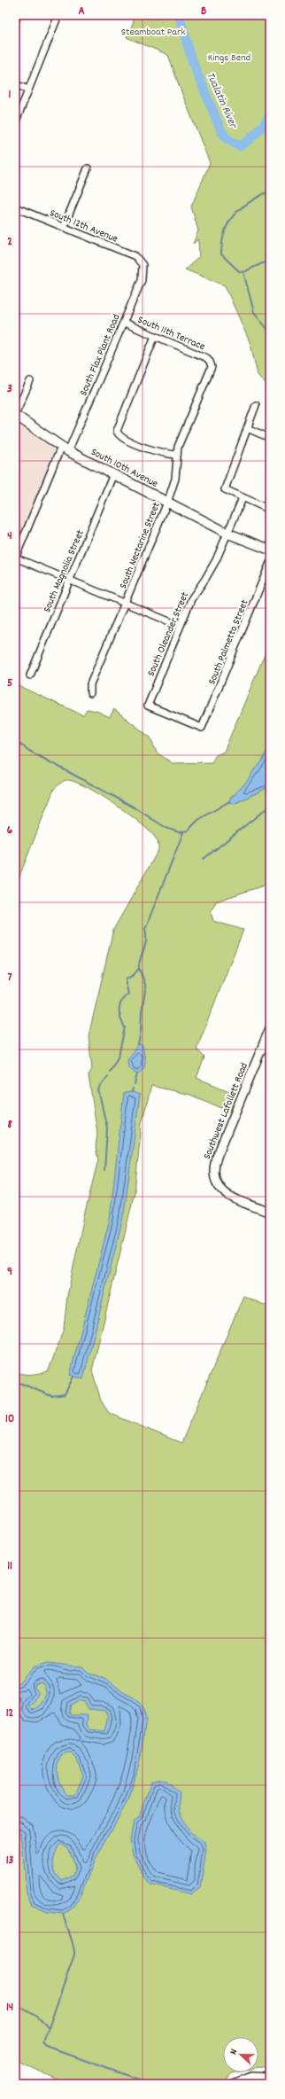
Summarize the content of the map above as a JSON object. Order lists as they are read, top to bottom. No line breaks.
{"streets":{"main road":["South 10th Avenue"],"street":["South 12th Avenue","South 11th Terrace","South Flax Plant Road","South Nectarine Street","South Magnolia Street","South Oleander Street","South Palmetto Street","Southwest Lafollett Road"]},"crossings":[["South 12th Avenue","South Flax Plant Road"],["South 11th Terrace","South Flax Plant Road"],["South 11th Terrace","South Nectarine Street"],["South Flax Plant Road","South 10th Avenue"],["South 10th Avenue","South Nectarine Street"],["South 10th Avenue","South Magnolia Street"],["South 10th Avenue","South Oleander Street"],["South Oleander Street","South Palmetto Street"]],"water":["Tualatin River"],"parks":["Steamboat Park","Kings Bend"],"north":"left","grid":{"columns":["A","B"],"rows":["1","2","3","4","5","6","7","8","9","10","11","12","13","14"]}}
